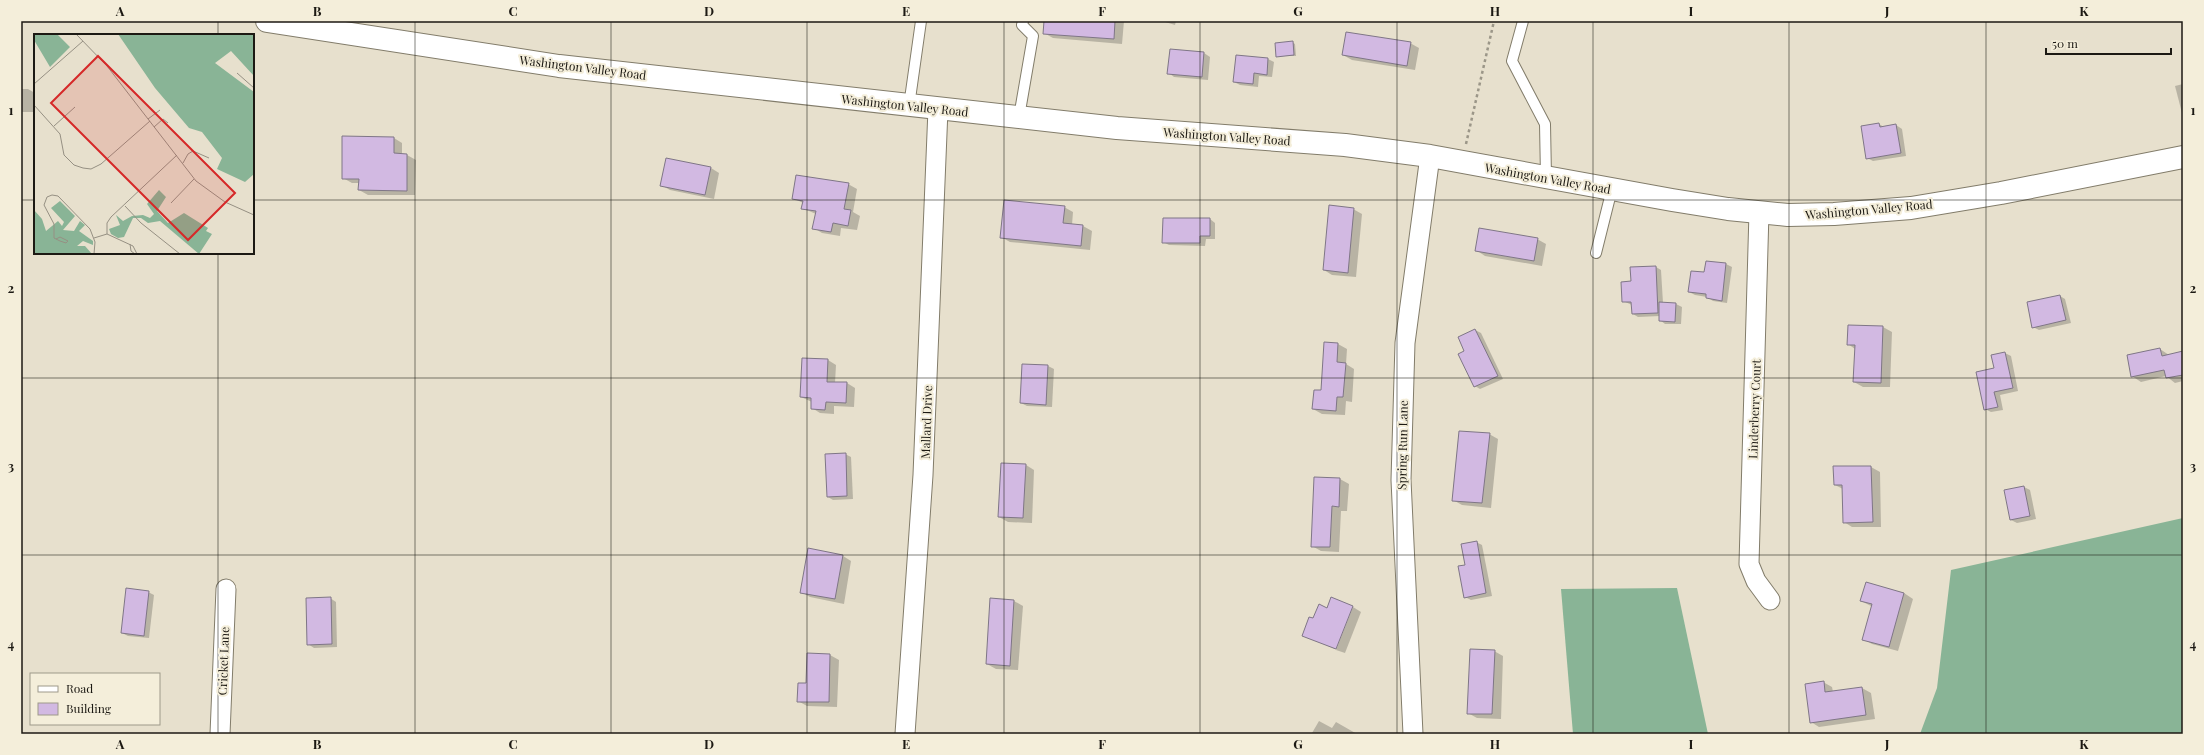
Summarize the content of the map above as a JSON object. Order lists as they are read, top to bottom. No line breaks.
{"streets":{"street":["Washington Valley Road","Linderberry Court","Mallard Drive","Spring Run Lane","Cricket Lane"]},"crossings":[["Washington Valley Road","Linderberry Court"],["Washington Valley Road","Mallard Drive"],["Washington Valley Road","Spring Run Lane"]],"legend":["Road","Building"],"scale_bar":"50 m","grid":{"columns":["A","B","C","D","E","F","G","H","I","J","K"],"rows":["1","2","3","4"]}}
